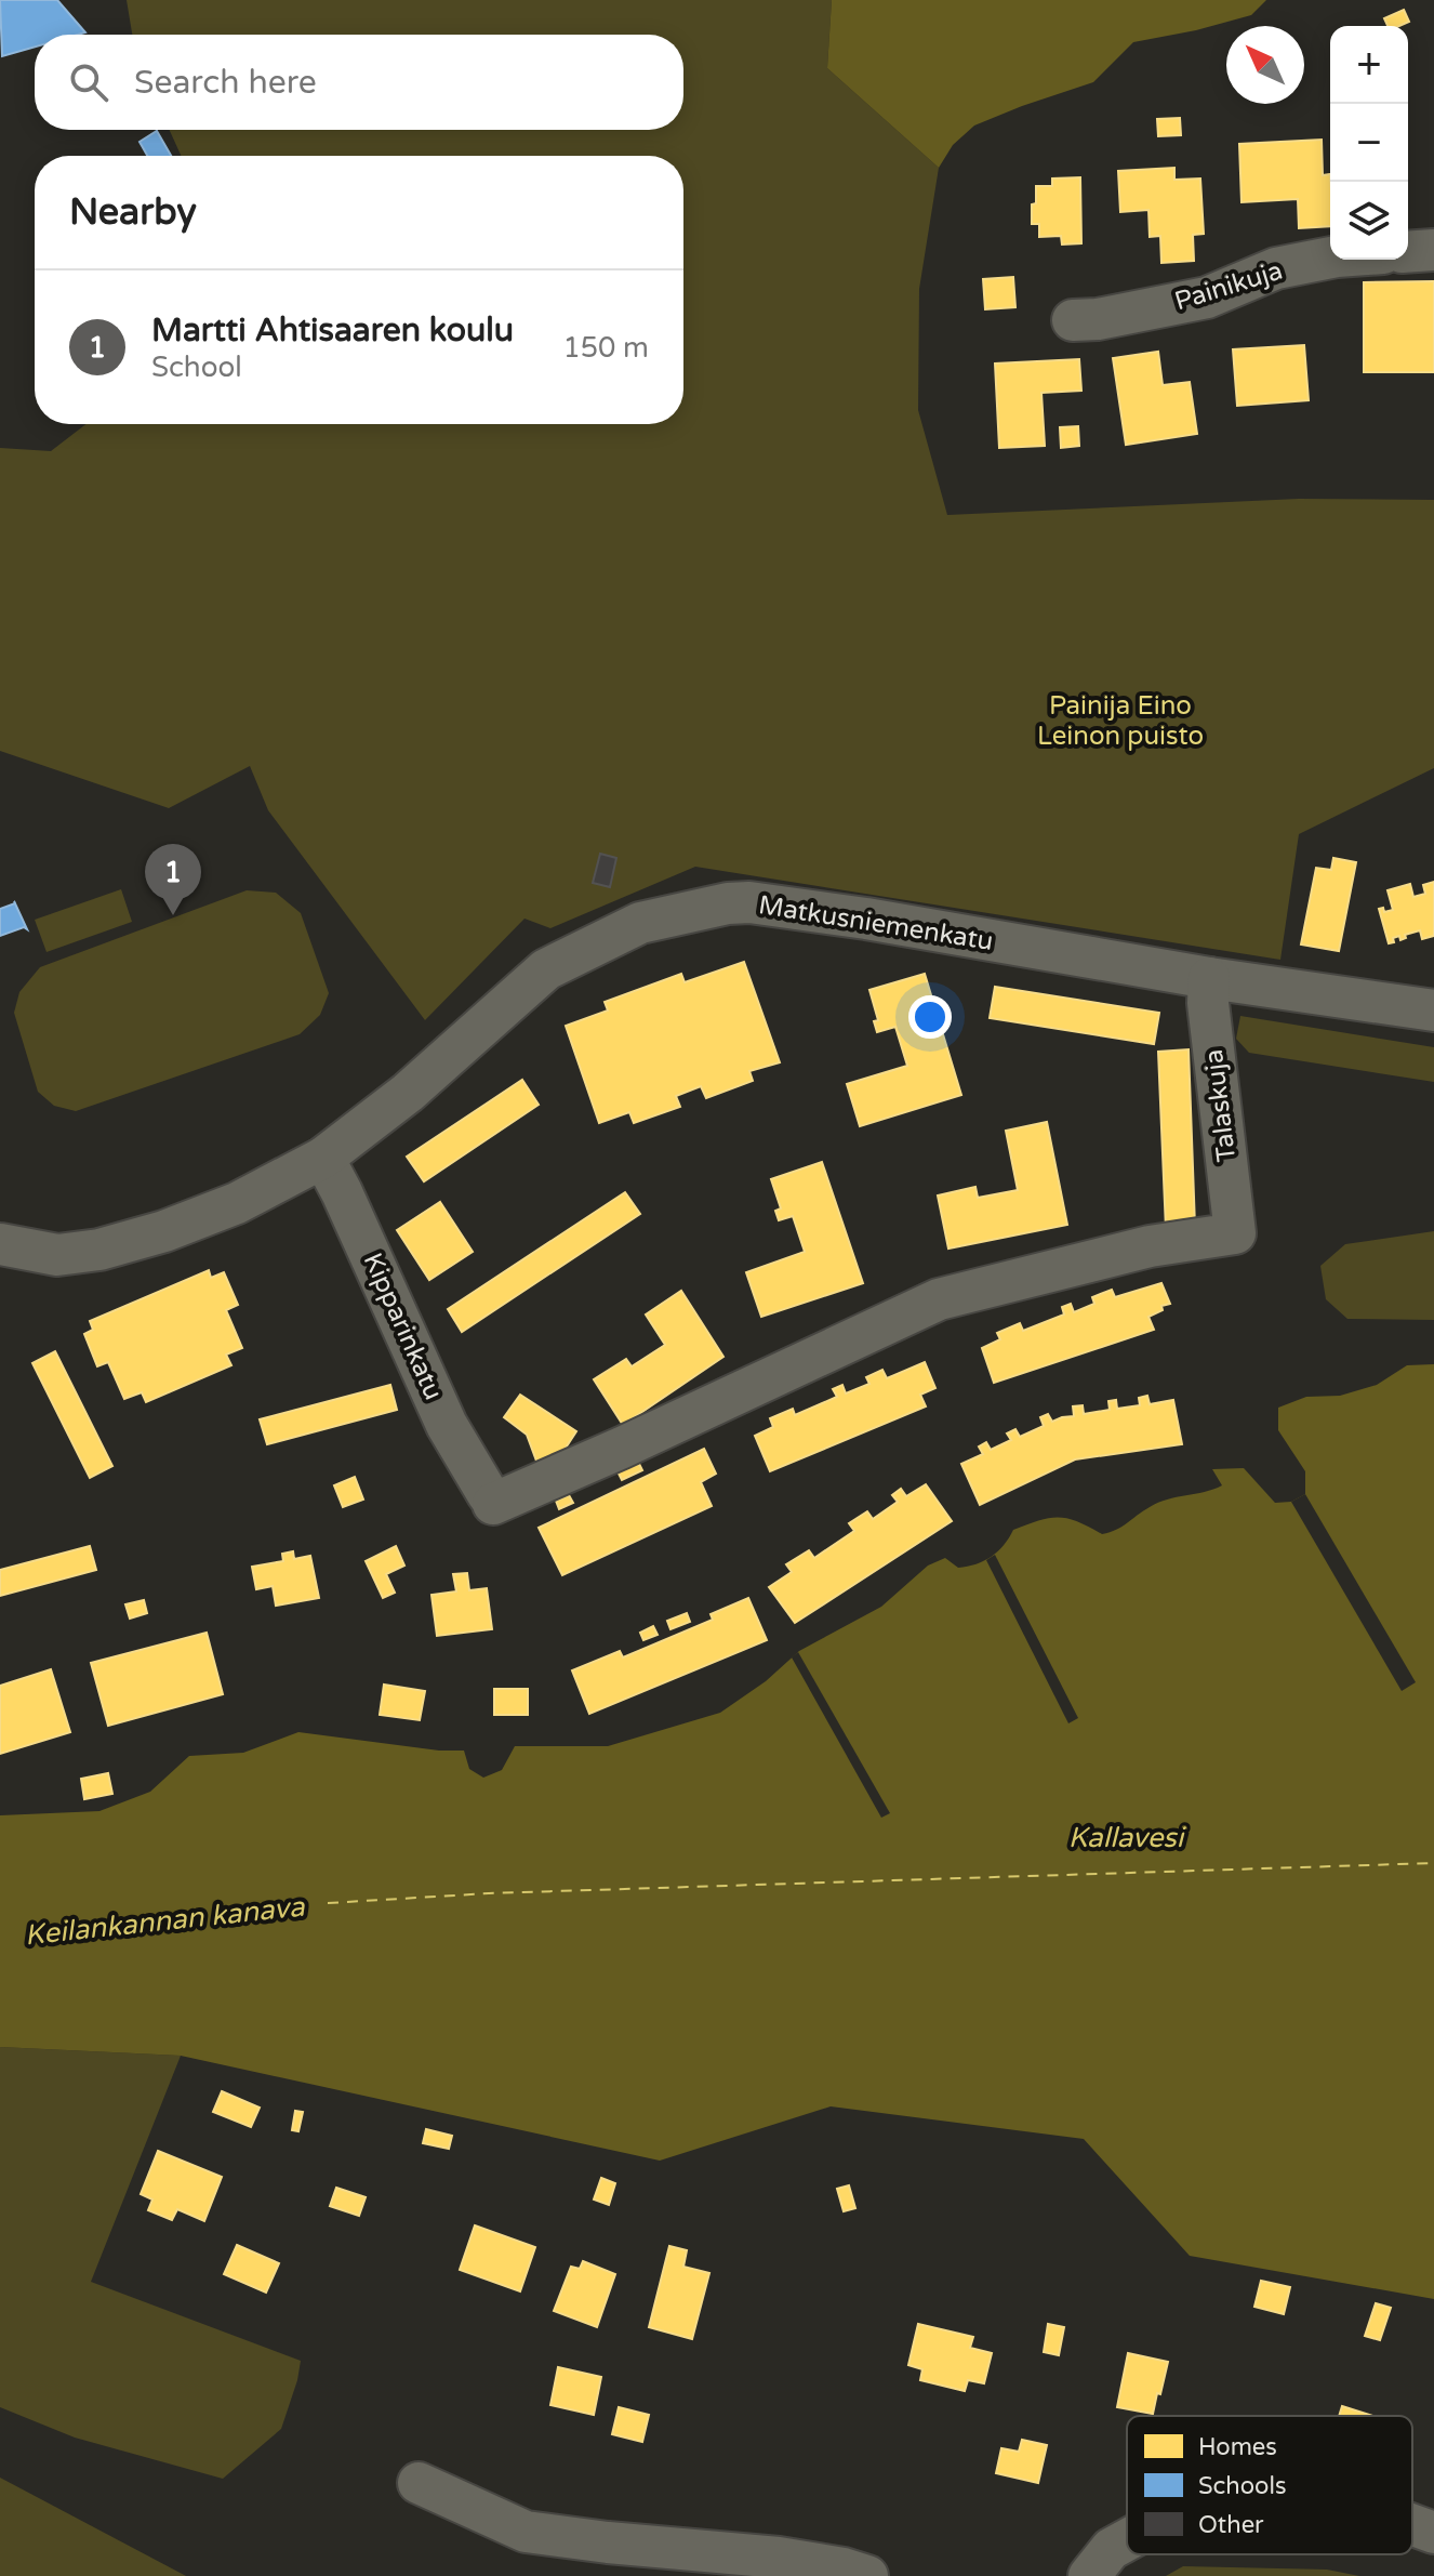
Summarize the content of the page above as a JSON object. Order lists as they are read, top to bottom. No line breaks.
{"streets":{"street":["Painikuja","Matkusniemenkatu","Talaskuja","Kipparinkatu"]},"crossings":[["Matkusniemenkatu","Talaskuja"],["Matkusniemenkatu","Kipparinkatu"],["Talaskuja","Kipparinkatu"]],"water":["Kallavesi","Keilankannan kanava"],"parks":["Painija Eino Leinon puisto"],"legend":["Homes","Schools","Other"],"north":"top left","page":{"map_buttons":["+","−"],"search":"Search here","heading":"Nearby","list":[{"mark":"1","name":"Martti Ahtisaaren koulu","note":"School","value":"150 m"}],"pins":"1"}}
